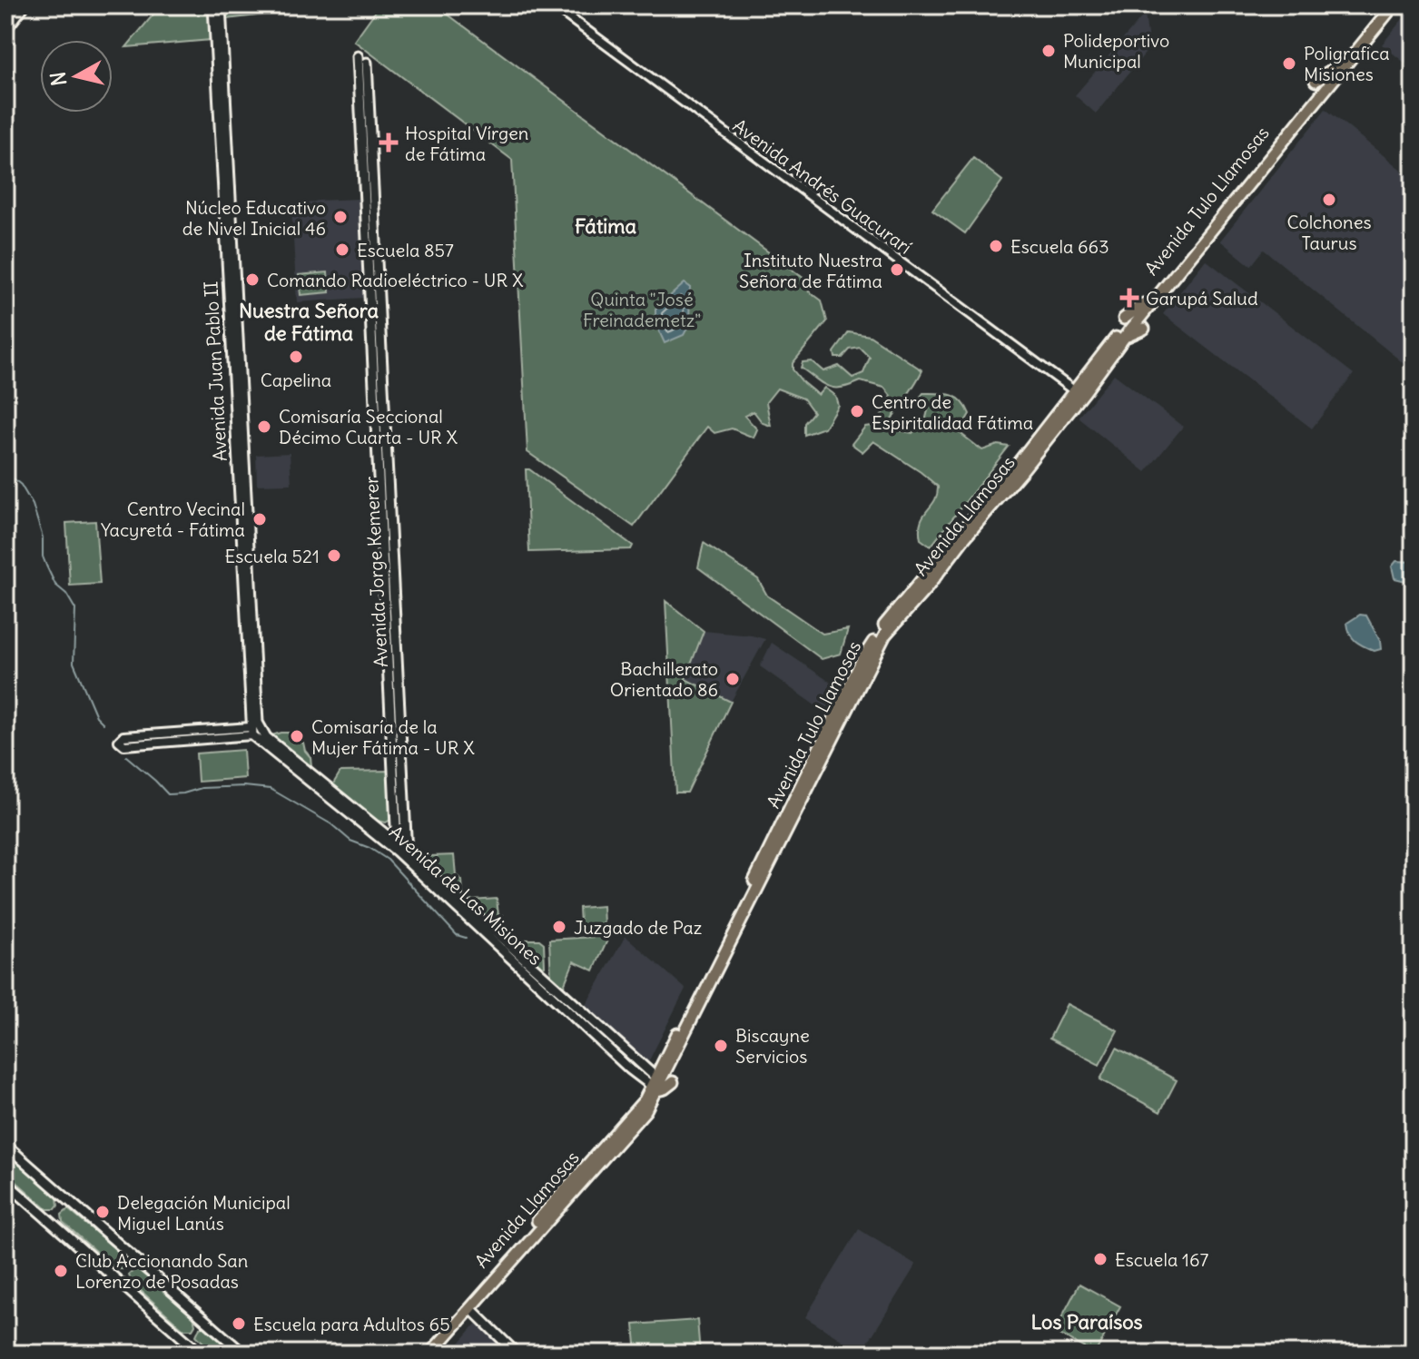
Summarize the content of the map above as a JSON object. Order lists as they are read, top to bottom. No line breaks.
{"streets":{"highway":["Avenida Tulo Llamosas","Avenida Llamosas"],"main road":["Avenida Juan Pablo II","Avenida Jorge Kemerer","Avenida de Las Misiones"],"street":["Avenida Andrés Guacurarí"]},"crossings":[["Avenida Andrés Guacurarí","Avenida Tulo Llamosas"],["Avenida Tulo Llamosas","Avenida Llamosas"],["Avenida Tulo Llamosas","Avenida de Las Misiones"],["Avenida Juan Pablo II","Avenida de Las Misiones"],["Avenida Llamosas","Avenida de Las Misiones"],["Avenida Jorge Kemerer","Avenida de Las Misiones"]],"districts":["Fátima","Nuestra Señora de Fátima","Los Paraísos"],"parks":["Quinta \"José Freinademetz\""],"places":{"other":["Polideportivo Municipal","Poligrafica Misiones","Colchones Taurus","Núcleo Educativo de Nivel Inicial 46","Escuela 663","Escuela 857","Instituto Nuestra Señora de Fátima","Comando Radioeléctrico - UR X","Capelina","Centro de Espiritalidad Fátima","Comisaría Seccional Décimo Cuarta - UR X","Centro Vecinal Yacyretá - Fátima","Escuela 521","Bachillerato Orientado 86","Comisaría de la Mujer Fátima - UR X","Juzgado de Paz","Biscayne Servicios","Delegación Municipal Miguel Lanús","Escuela 167","Club Accionando San Lorenzo de Posadas","Escuela para Adultos 65"],"health":["Hospital Vírgen de Fátima","Garupá Salud"]},"north":"left"}
